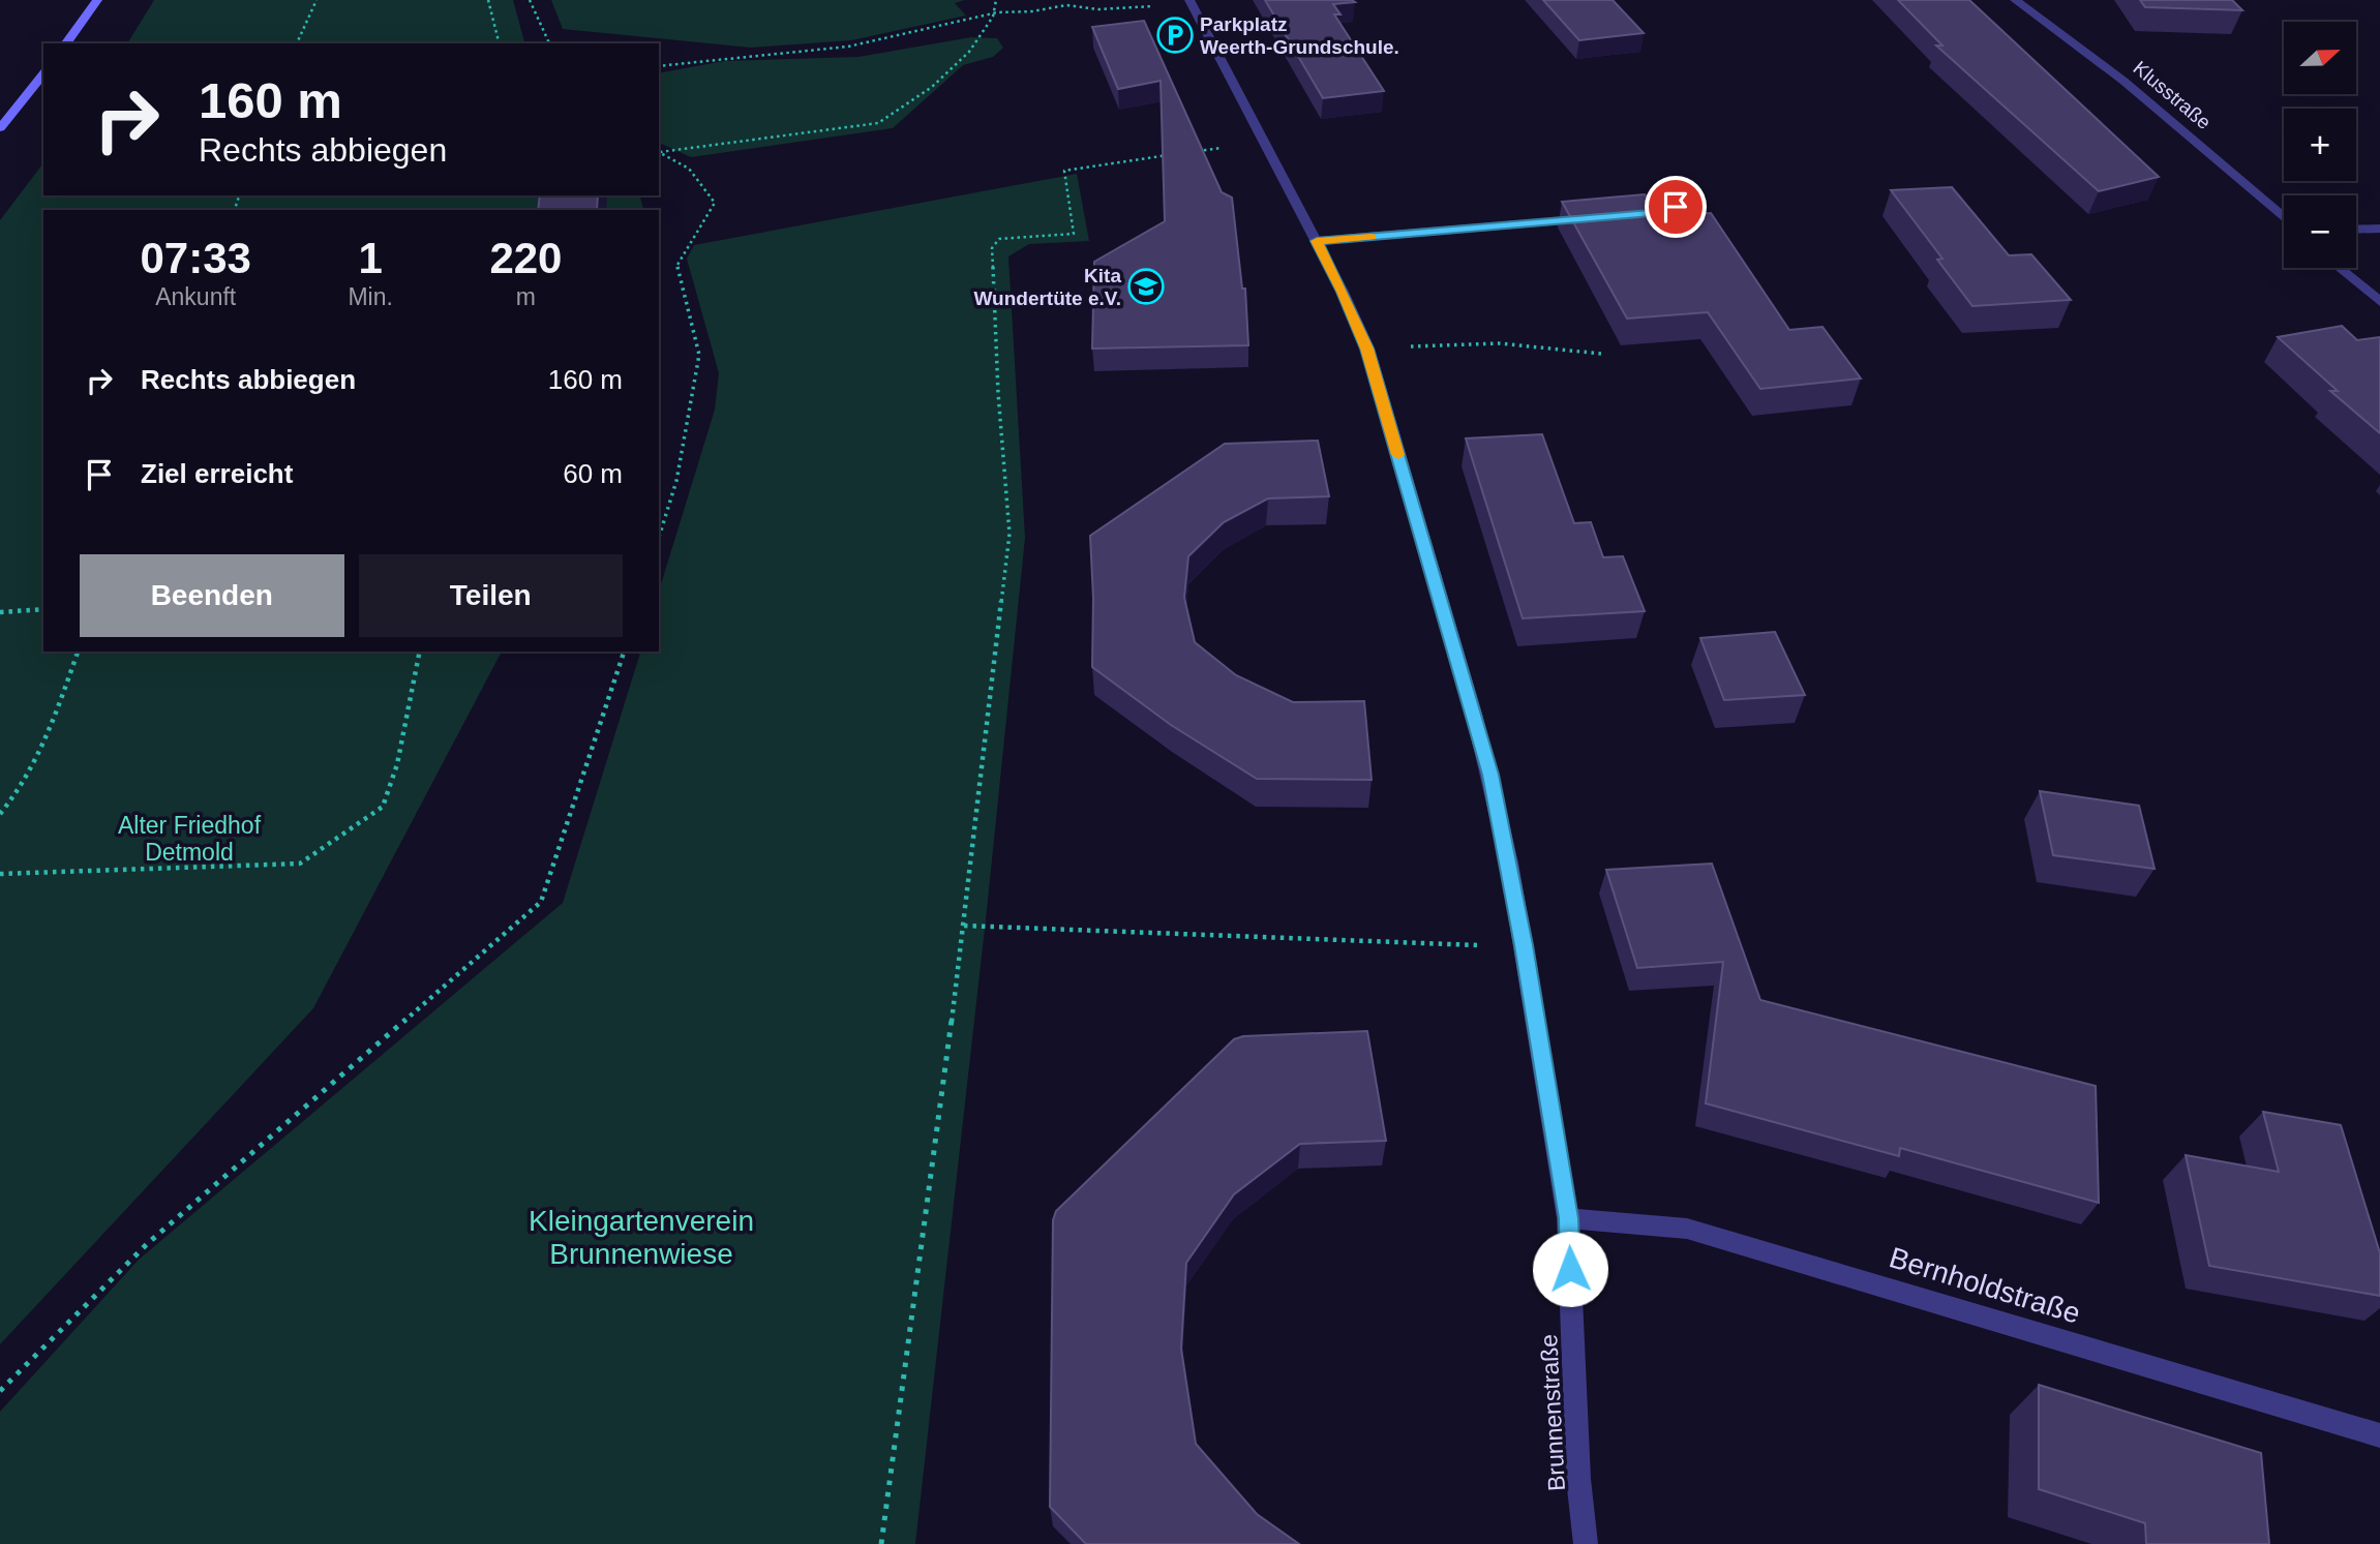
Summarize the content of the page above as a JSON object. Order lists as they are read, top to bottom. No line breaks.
{"streets":{"street":["Klusstraße","Bernholdstraße","Brunnenstraße"]},"crossings":[["Bernholdstraße","Brunnenstraße"]],"parks":["Alter Friedhof Detmold","Kleingartenverein Brunnenwiese"],"places":{"parking":["Parkplatz Weerth-Grundschule."],"school or university":["Kita Wundertüte e.V."]},"north":"right","page":{"map_buttons":["+","−"],"turn":["160 m","Rechts abbiegen"],"eta":["07:33","Ankunft","1","Min.","220","m"],"list":[{"name":"Rechts abbiegen","value":"160 m"},{"name":"Ziel erreicht","value":"60 m"}],"buttons":["Beenden","Teilen"]}}
